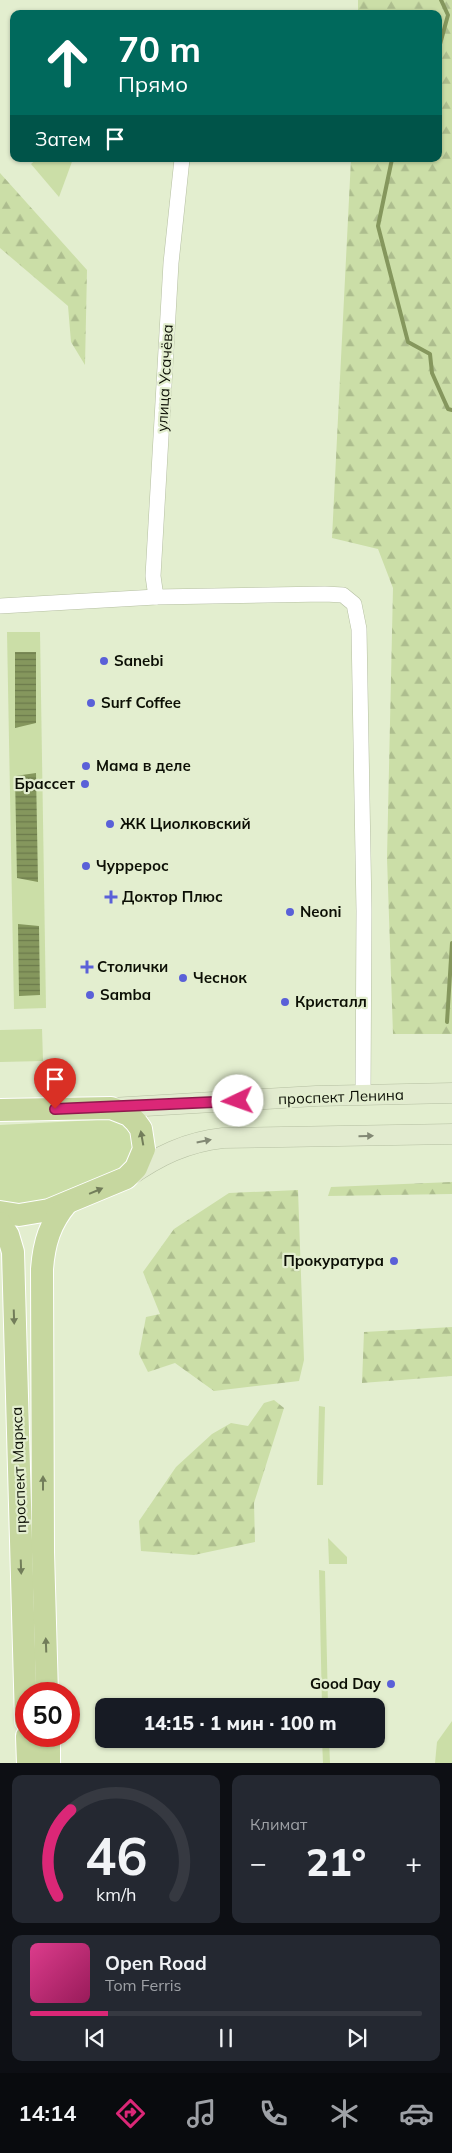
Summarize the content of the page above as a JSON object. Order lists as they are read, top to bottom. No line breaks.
{"streets":{"main road":["проспект Ленина","проспект Маркса"],"street":["улица Усачёва"]},"places":{"other":["Sanebi","Surf Coffee","Мама в деле","Брассет","ЖК Циолковский","Чуррерос","Neoni","Чеснок","Samba","Кристалл","Прокуратура","Good Day"],"health":["Доктор Плюс","Столички"]},"page":{"turn":["70 m","Прямо"],"then":"Затем","limit":"50","trip":"14:15 · 1 мин · 100 m","tile":"Климат","heat":["−","21°","+"],"song":["Open Road","Tom Ferris"],"tabs":"14:14","gauge":["46","km/h"]}}
